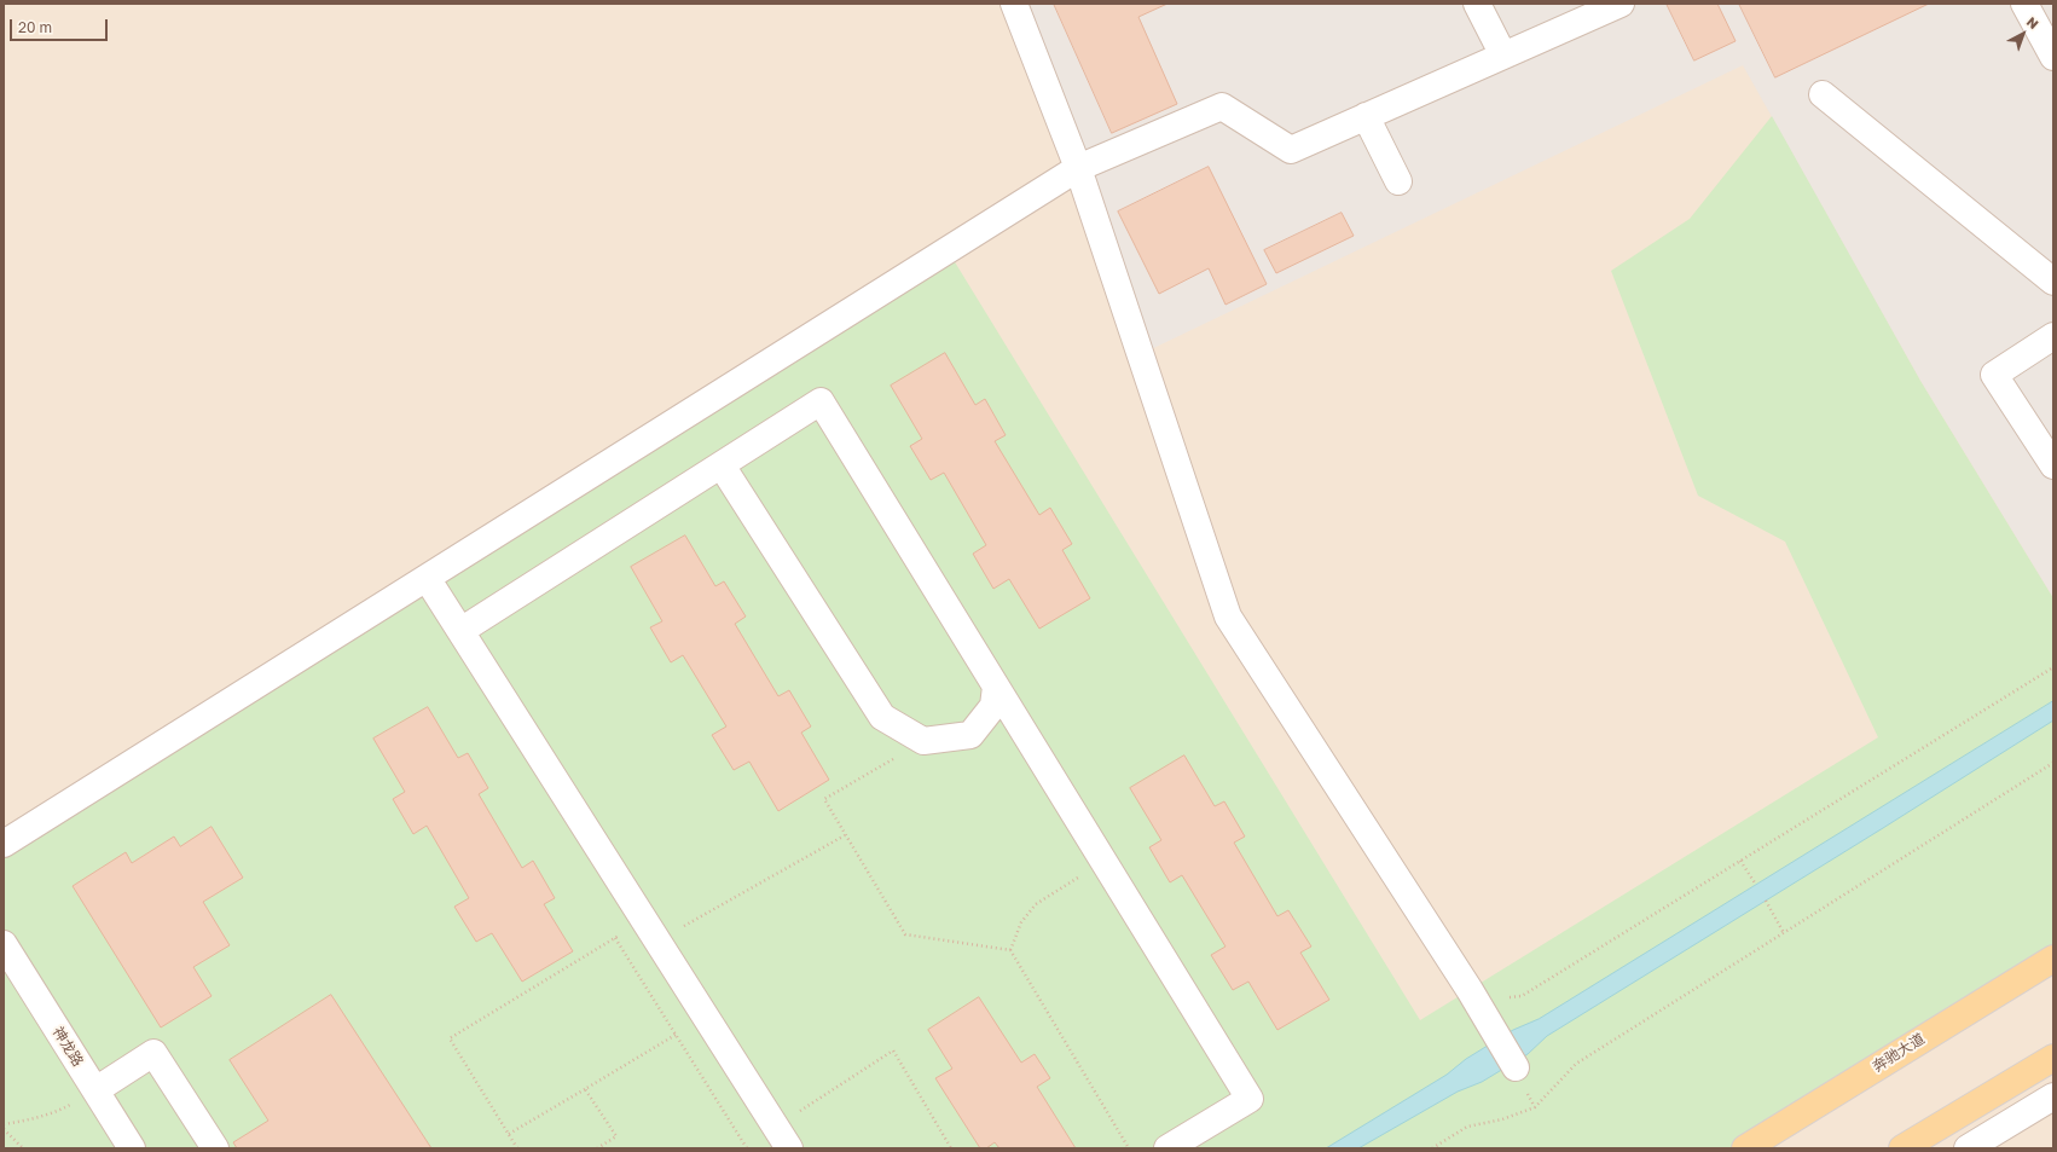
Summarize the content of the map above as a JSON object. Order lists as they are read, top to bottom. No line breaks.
{"streets":{"main road":["奔驰大道"],"street":["神龙路"]},"scale_bar":"20 m","north":"top right"}
